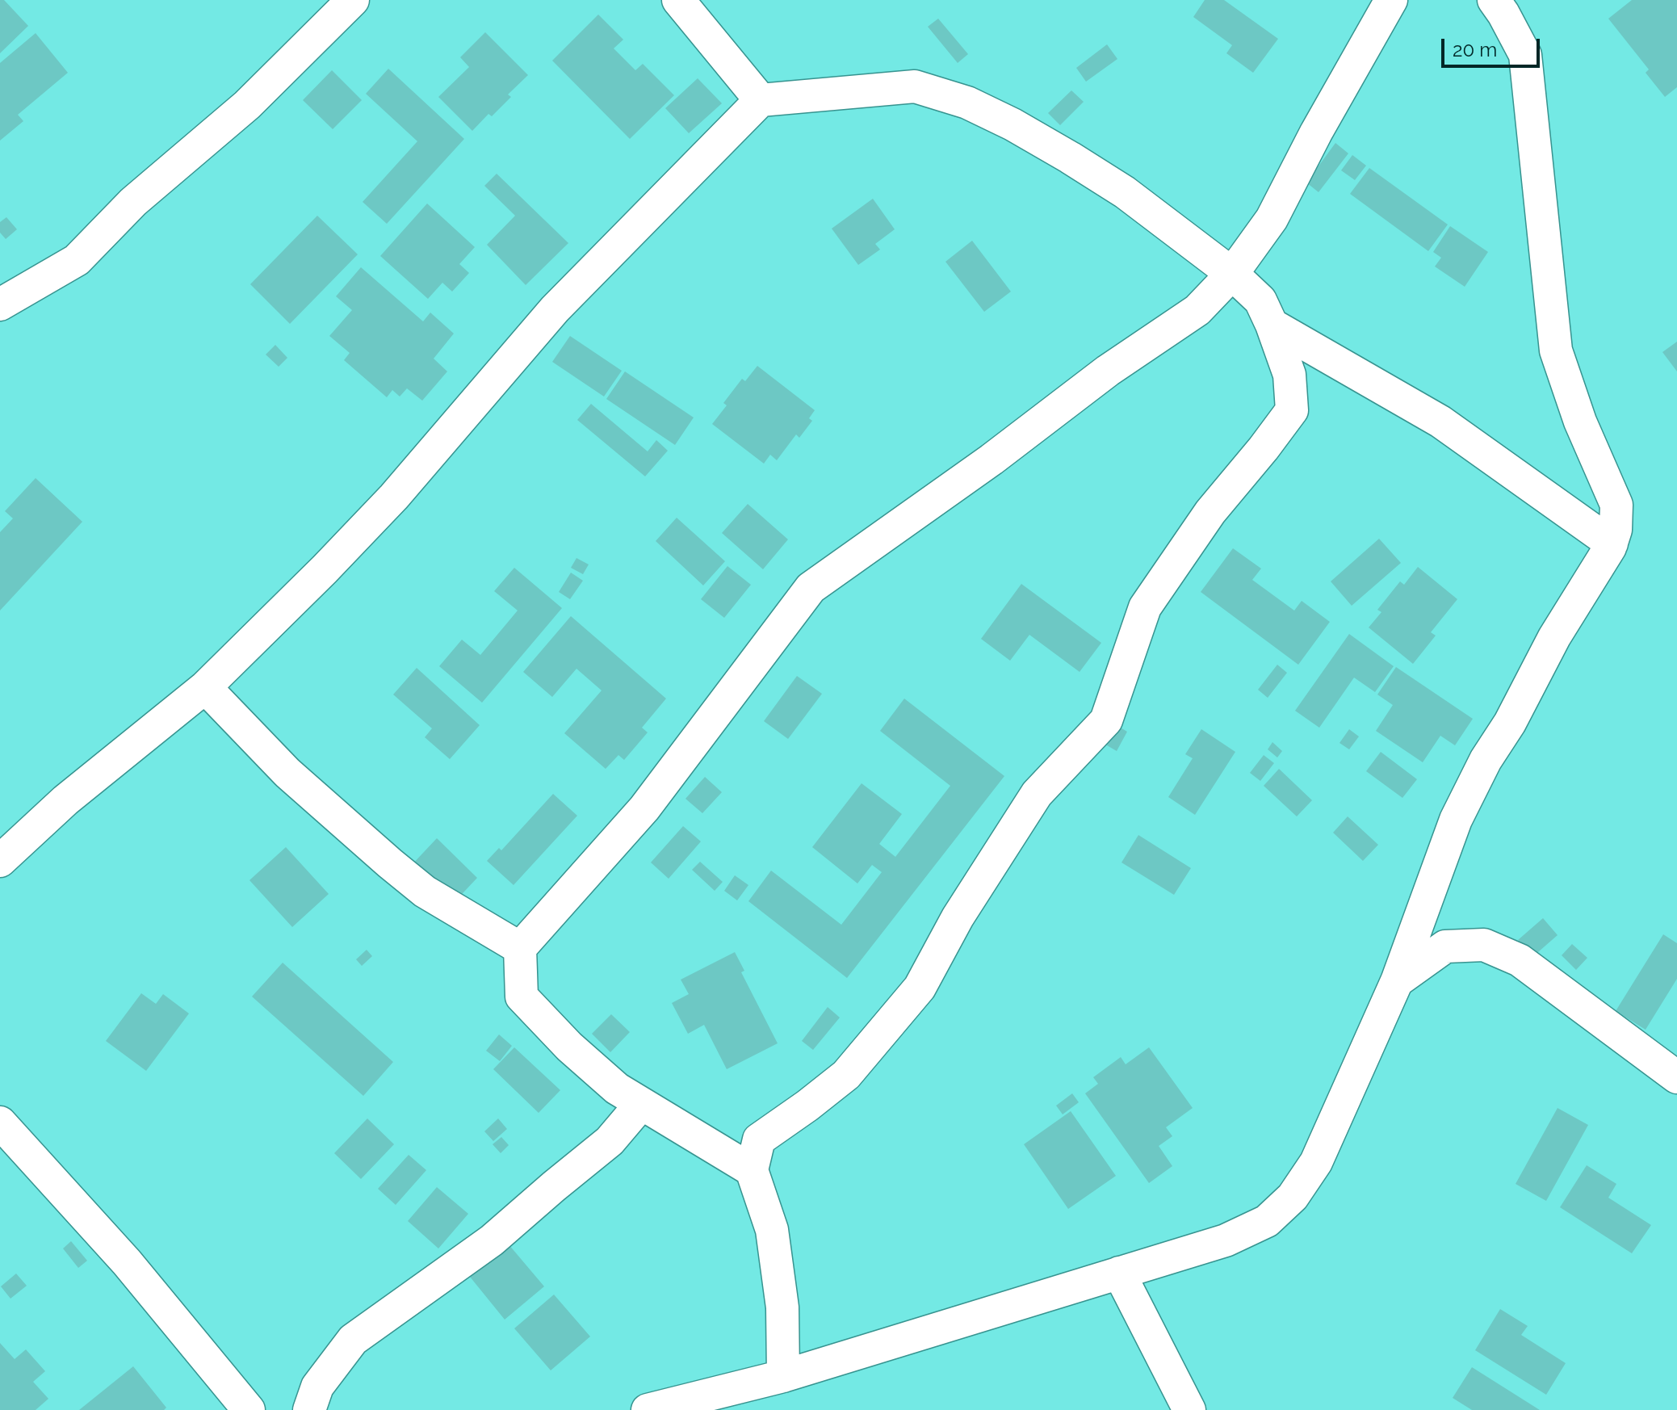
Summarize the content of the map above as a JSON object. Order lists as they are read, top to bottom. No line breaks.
{"scale_bar":"20 m"}
